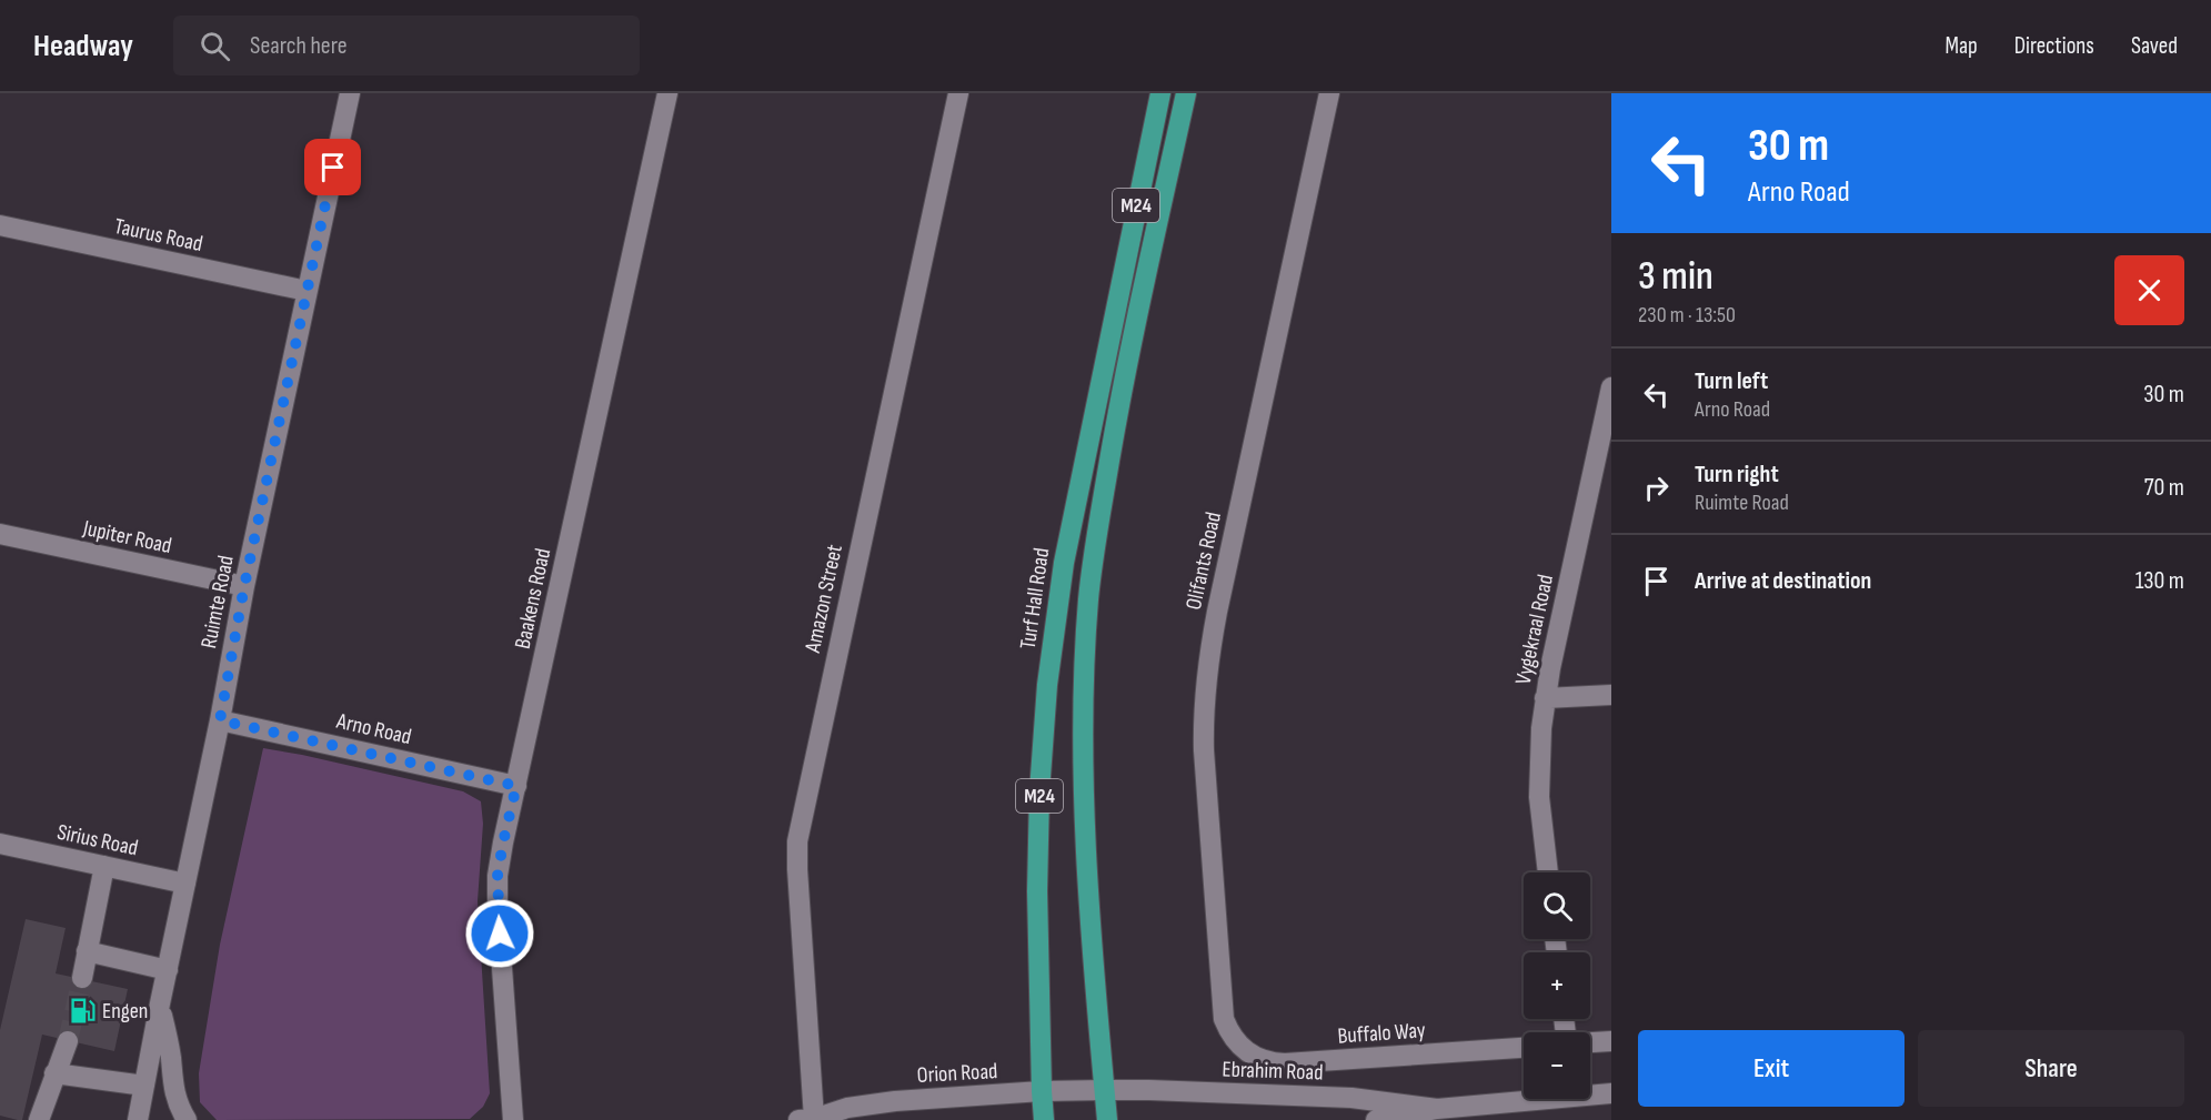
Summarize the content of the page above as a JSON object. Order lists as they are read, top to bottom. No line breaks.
{"streets":{"main road":["M24","Turf Hall Road"],"street":["Taurus Road","Jupiter Road","Olifants Road","Baakens Road","Amazon Street","Ruimte Road","Vygekraal Road","Arno Road","Sirius Road","Buffalo Way","Ebrahim Road","Orion Road"]},"crossings":[["M24","Ebrahim Road"],["M24","Orion Road"],["Taurus Road","Ruimte Road"],["Jupiter Road","Ruimte Road"],["Olifants Road","Buffalo Way"],["Baakens Road","Arno Road"],["Amazon Street","Orion Road"],["Turf Hall Road","Orion Road"],["Ruimte Road","Arno Road"],["Ruimte Road","Sirius Road"],["Ebrahim Road","Orion Road"]],"places":{"fuel station":["Engen"]},"page":{"header":"Headway","search":"Search here","nav":["Map","Directions","Saved"],"turn":["30 m","Arno Road"],"heading":["3 min","230 m · 13:50"],"list":[{"name":"Turn left","note":"Arno Road","value":"30 m"},{"name":"Turn right","note":"Ruimte Road","value":"70 m"},{"name":"Arrive at destination","value":"130 m"}],"map_buttons":["+","−"],"buttons":["Exit","Share"]}}
